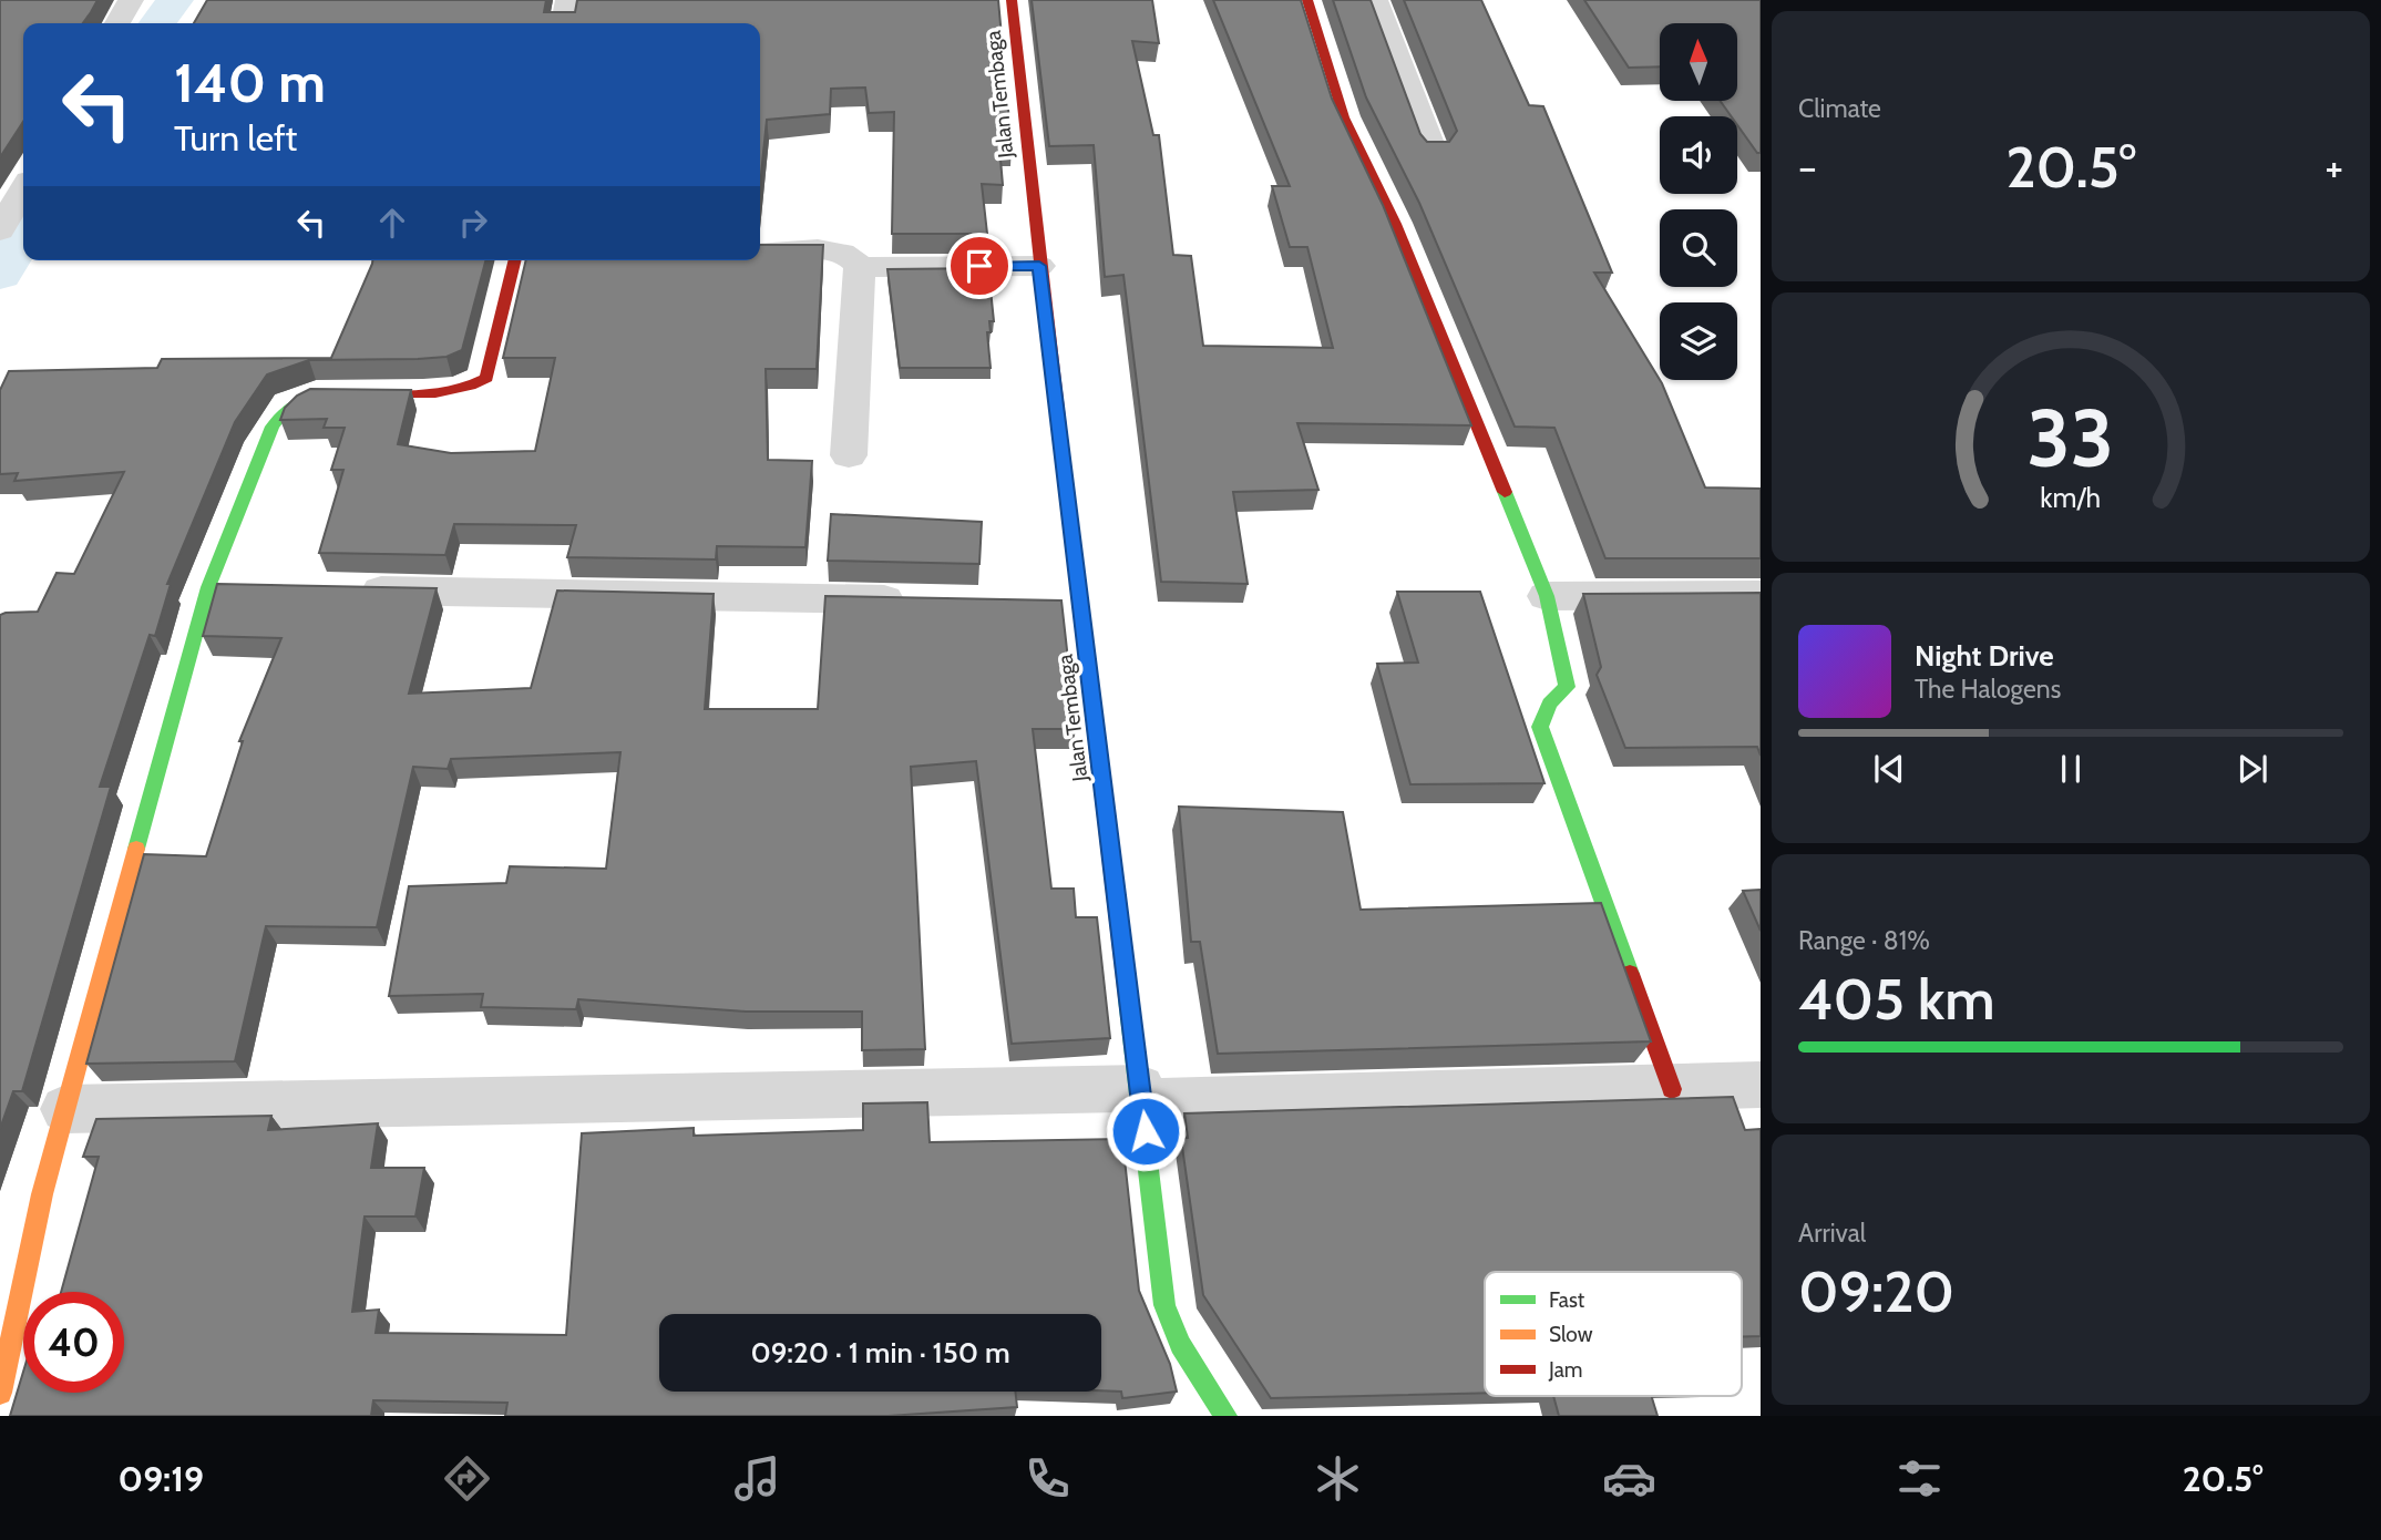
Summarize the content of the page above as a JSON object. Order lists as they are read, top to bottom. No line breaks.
{"streets":{"street":["Jalan Tembaga"]},"legend":["Fast","Slow","Jam"],"north":"top","page":{"tile":["Climate",["Range · 81%","405 km"],["Arrival","09:20"]],"turn":["140 m","Turn left"],"heat":["−","20.5°","+"],"song":["Night Drive","The Halogens"],"limit":"40","trip":"09:20 · 1 min · 150 m","tabs":["09:19","20.5°"],"gauge":["33","km/h"]}}
